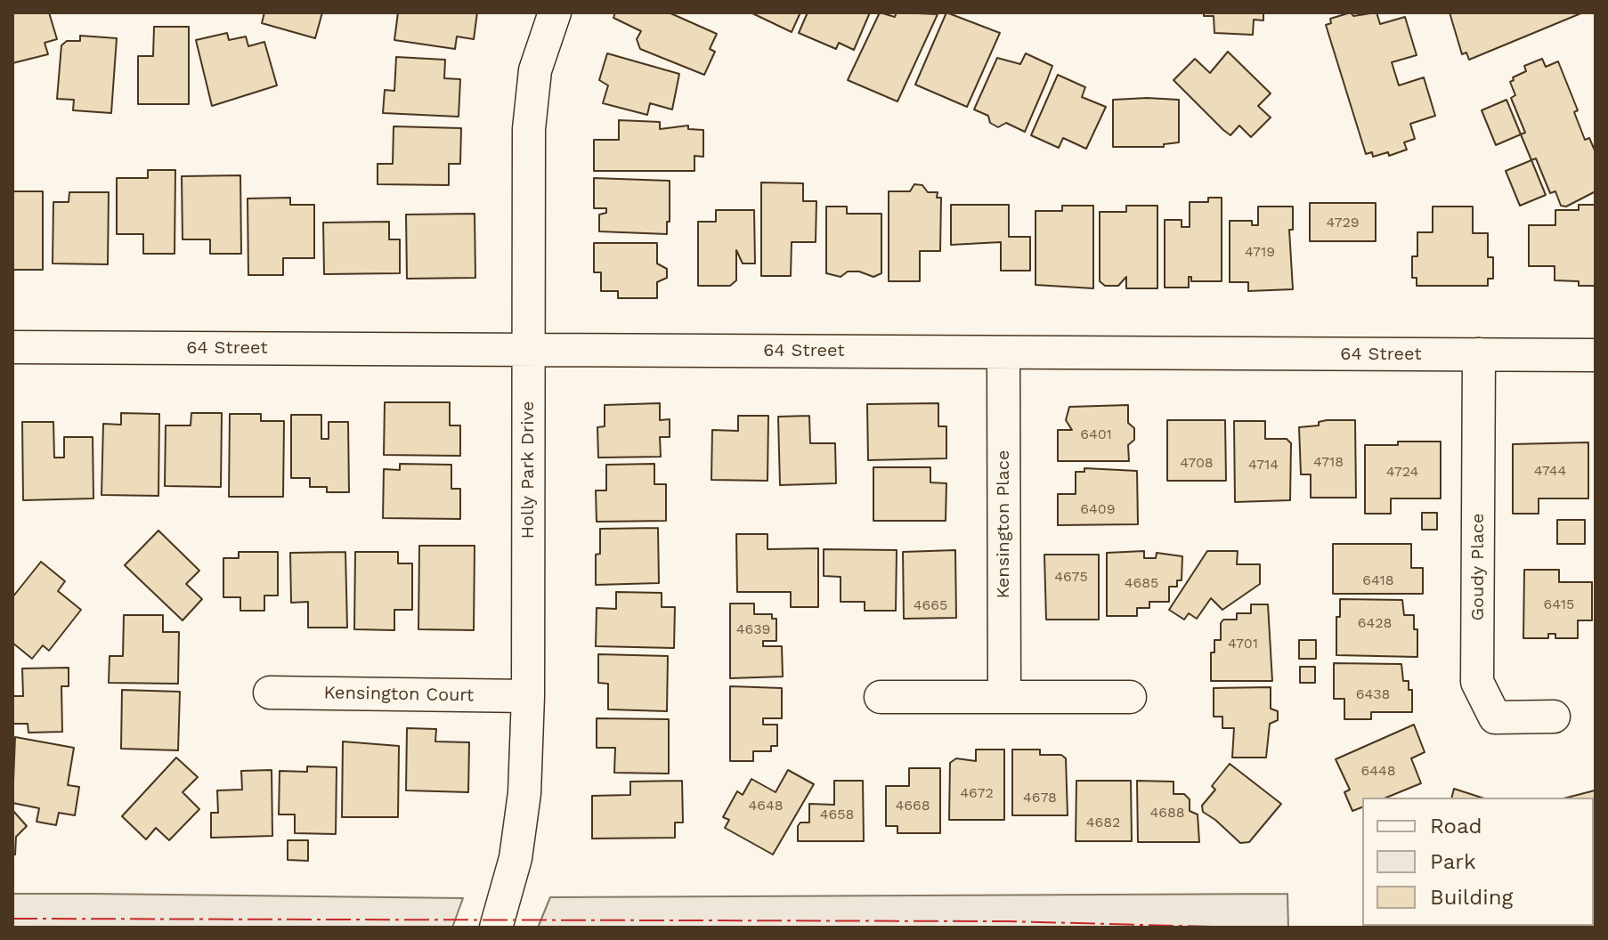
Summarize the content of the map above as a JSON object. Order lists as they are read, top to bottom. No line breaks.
{"streets":{"street":["64 Street","Holly Park Drive","Kensington Place","Goudy Place","Kensington Court"]},"crossings":[["64 Street","Holly Park Drive"],["64 Street","Kensington Place"],["64 Street","Goudy Place"],["Holly Park Drive","Kensington Court"]],"house_numbers":["4729","4719","6401","4718","4708","4714","4744","4724","6409","4675","6418","4685","6415","4665","6428","4639","4701","6438","6448","4672","4678","4648","4668","4688","4658","4682"],"legend":["Road","Park","Building"]}
